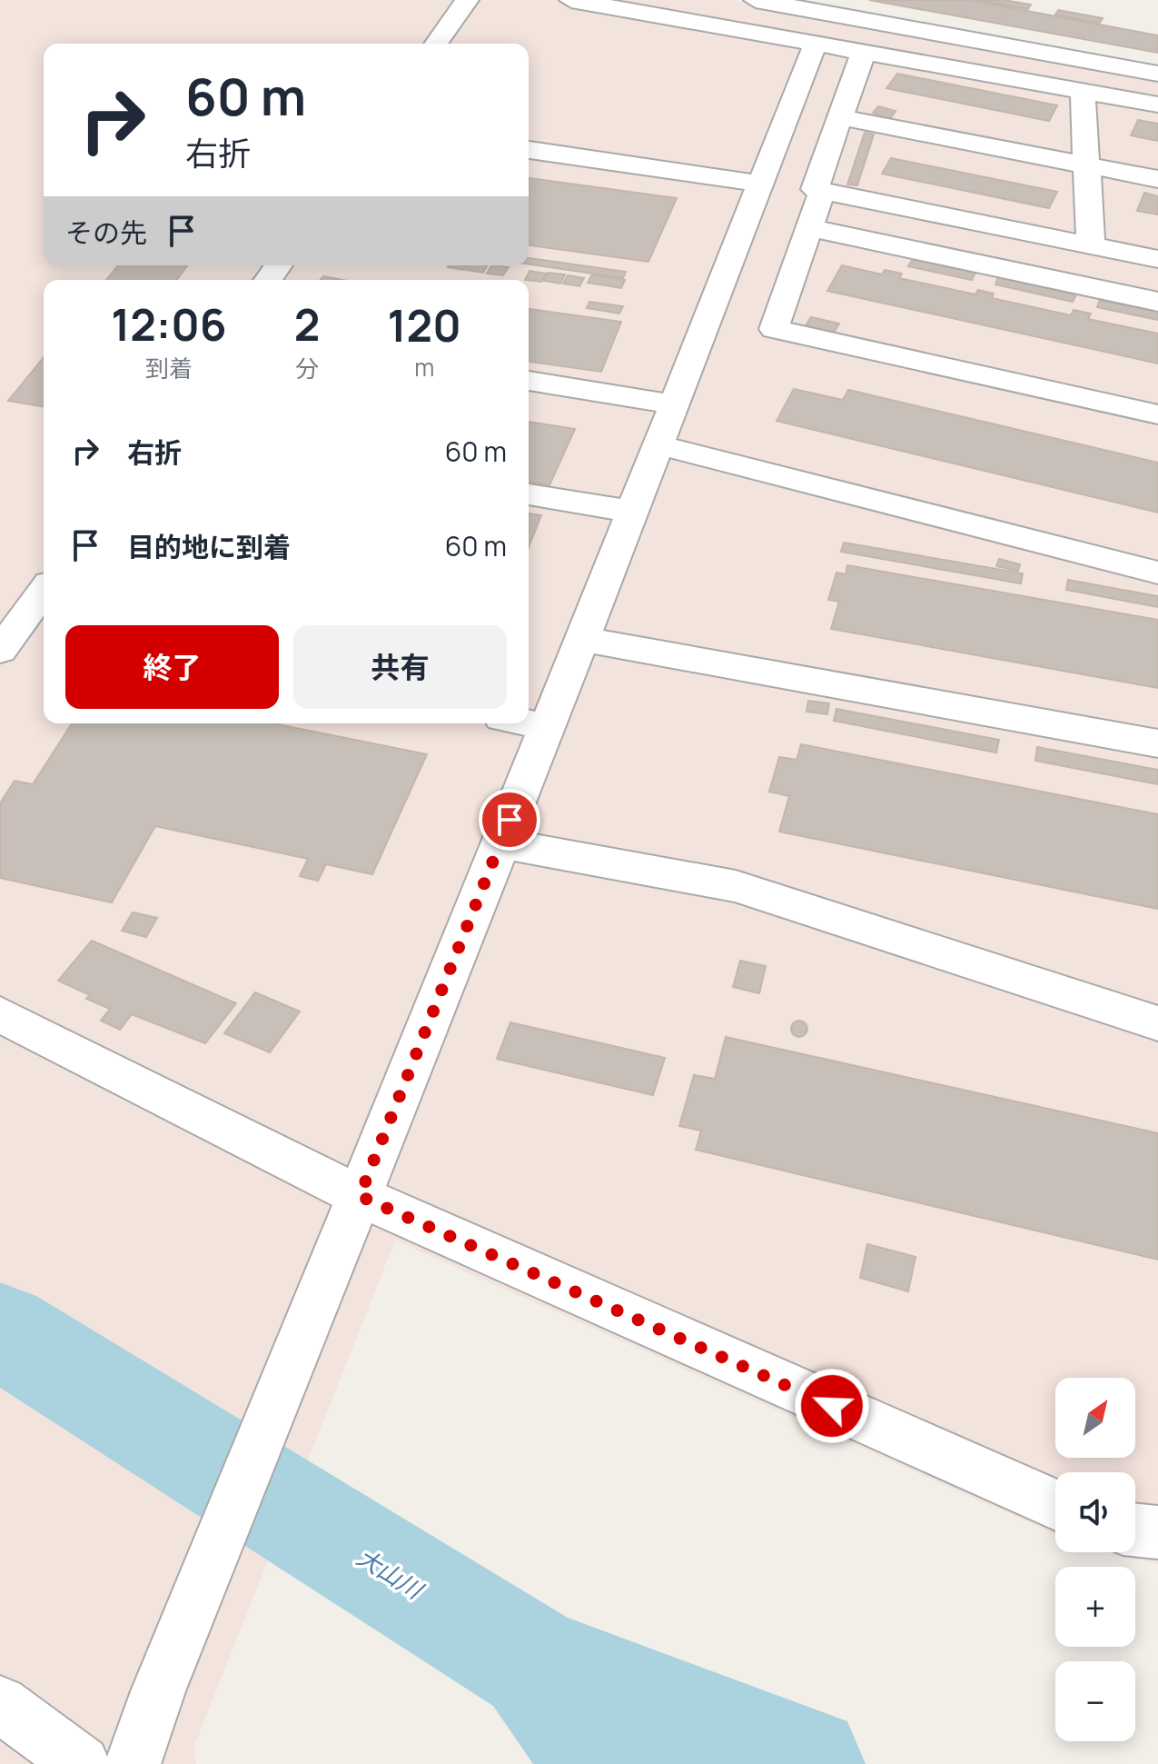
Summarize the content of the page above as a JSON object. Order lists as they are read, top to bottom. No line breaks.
{"water":["大山川"],"north":"top right","page":{"turn":["60 m","右折"],"then":"その先","eta":["12:06","到着","2","分","120","m"],"list":[{"name":"右折","value":"60 m"},{"name":"目的地に到着","value":"60 m"}],"buttons":["終了","共有"],"map_buttons":["+","−"]}}
